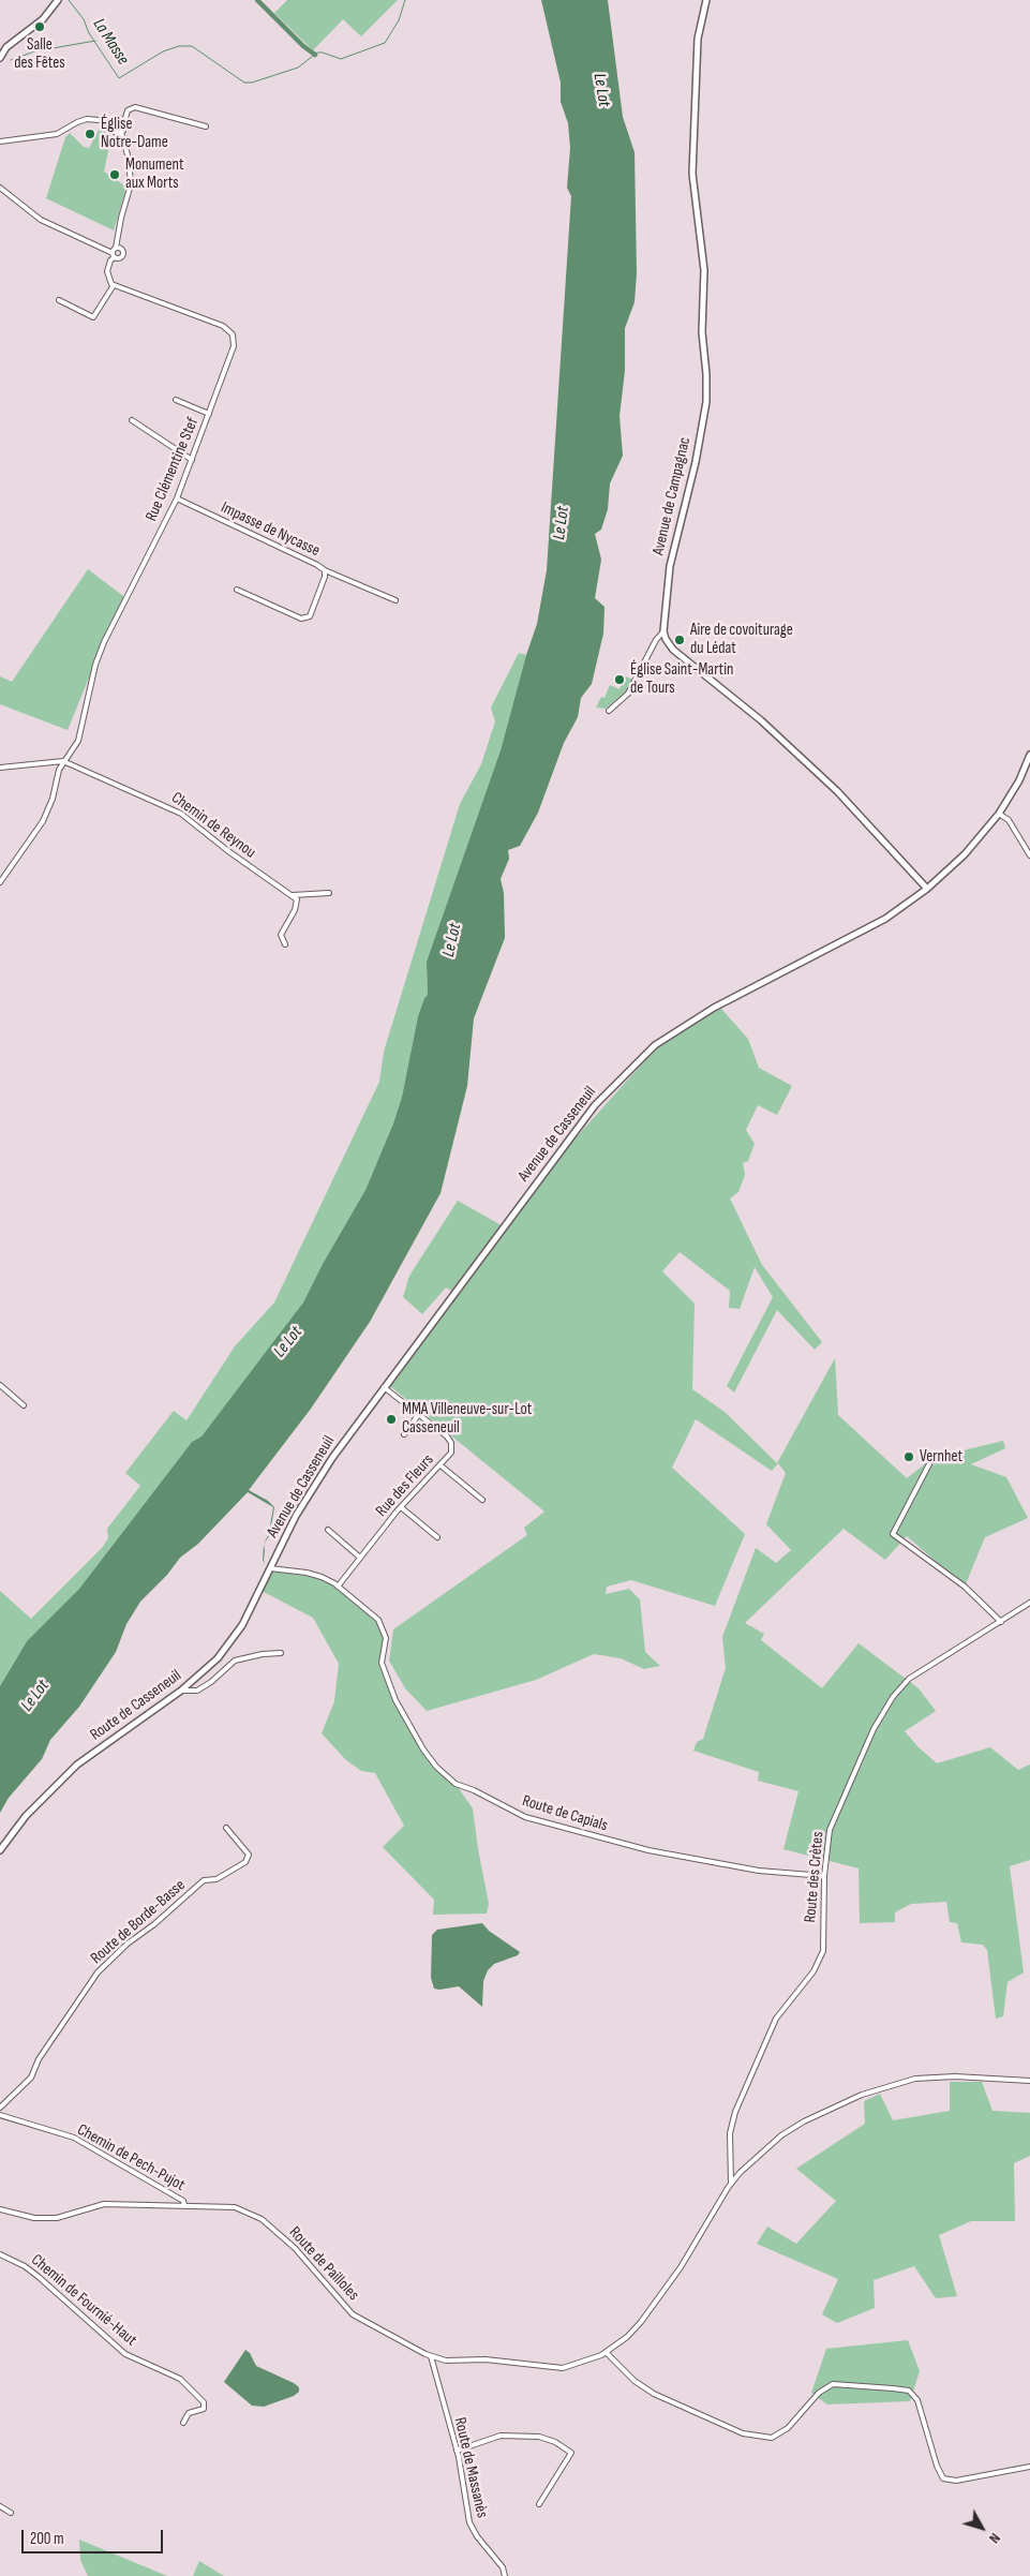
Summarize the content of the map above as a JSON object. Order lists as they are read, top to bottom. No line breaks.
{"streets":{"main road":["Avenue de Campagnac","Avenue de Casseneuil","Route de Casseneuil"],"street":["Rue Clémentine Stef","Impasse de Nycasse","Chemin de Reynou","Rue des Fleurs","Route de Capials","Route des Crètes","Route de Borde-Basse","Chemin de Pech-Pujot","Route de Pailloles","Chemin de Fournié-Haut","Route de Massanès"]},"crossings":[["Rue Clémentine Stef","Impasse de Nycasse"],["Rue Clémentine Stef","Chemin de Reynou"],["Avenue de Casseneuil","Rue des Fleurs"],["Avenue de Casseneuil","Route de Casseneuil"],["Avenue de Casseneuil","Route de Capials"],["Rue des Fleurs","Route de Capials"],["Route de Casseneuil","Route de Capials"],["Route de Capials","Route des Crètes"],["Route des Crètes","Route de Pailloles"],["Chemin de Pech-Pujot","Route de Pailloles"],["Route de Pailloles","Route de Massanès"]],"water":["La Masse","Le Lot"],"places":["Salle des Fêtes","Église Notre-Dame","Monument aux Morts","Aire de covoiturage du Lédat","Église Saint-Martin de Tours","MMA Villeneuve-sur-Lot Casseneuil","Vernhet"],"scale_bar":"200 m","north":"bottom right"}
